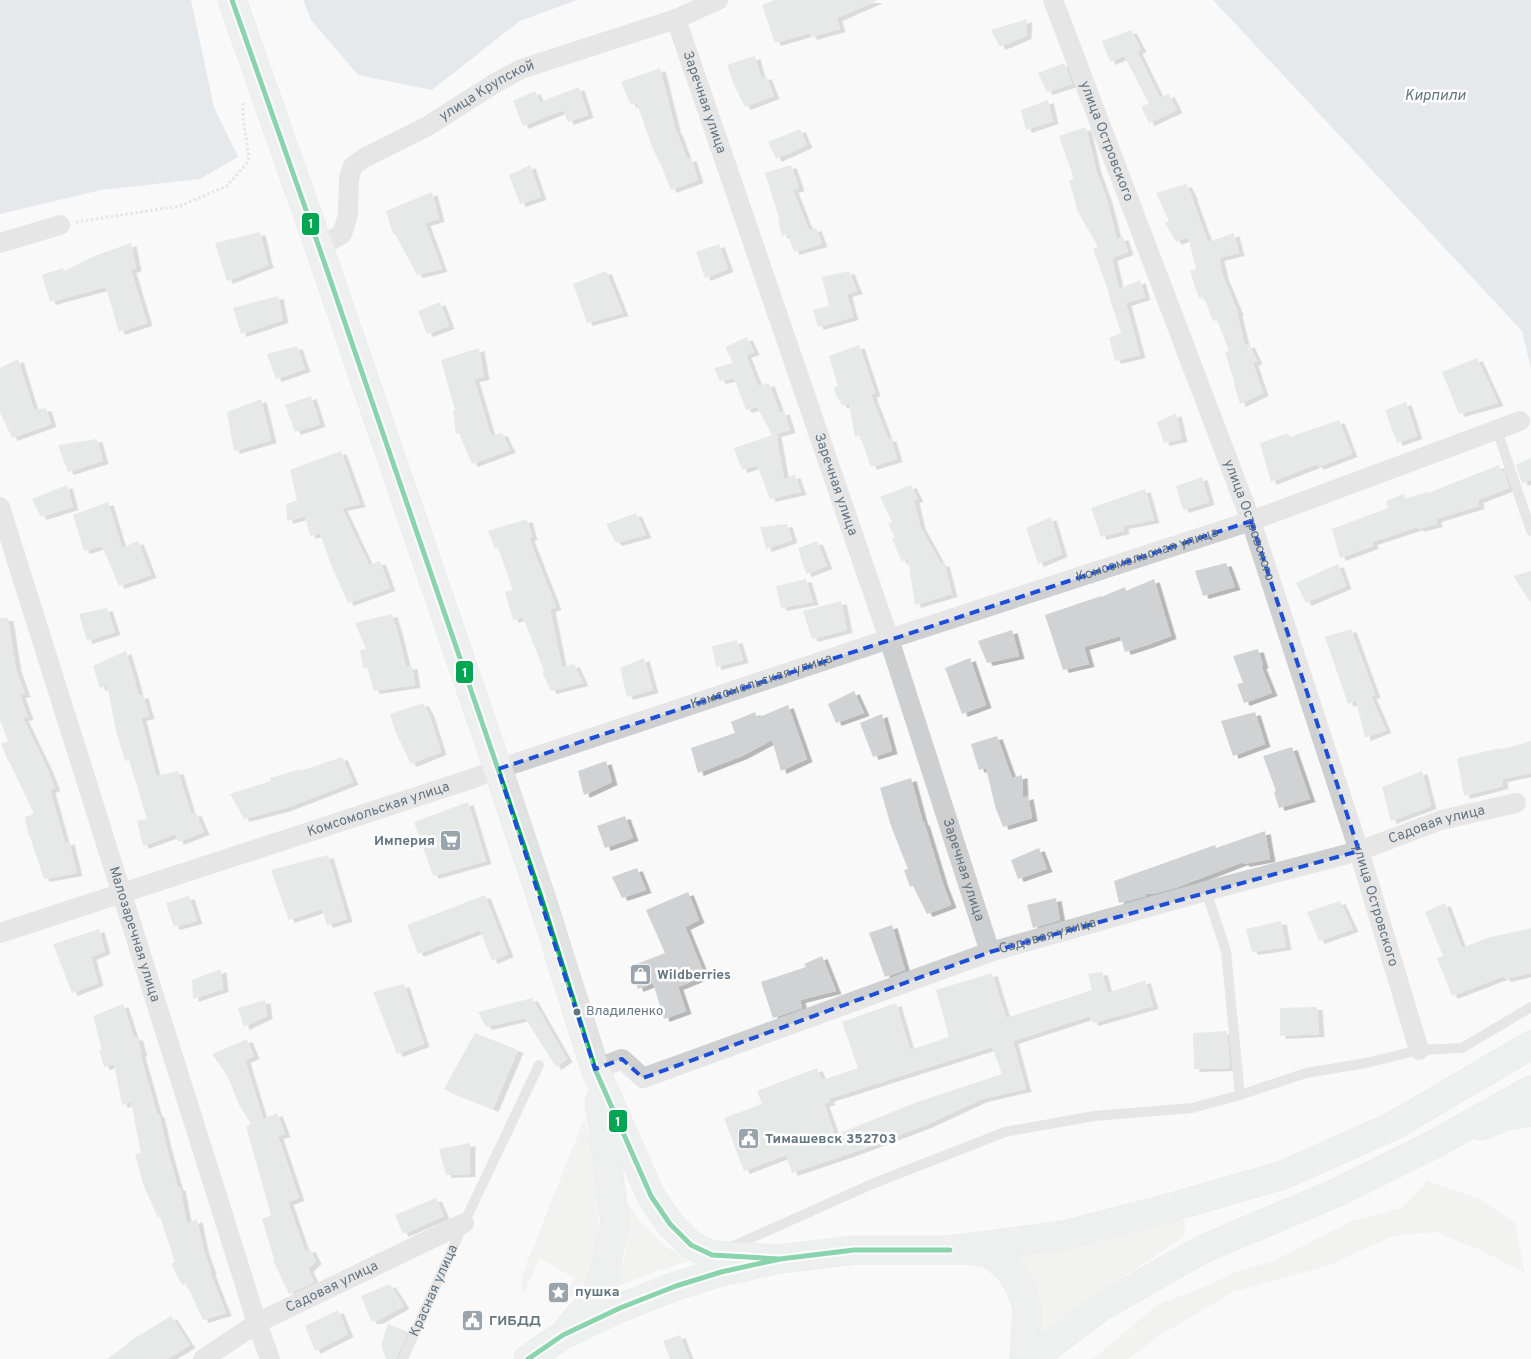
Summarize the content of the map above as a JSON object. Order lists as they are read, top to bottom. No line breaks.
{"streets":{"street":["улица Крупской","Заречная улица","улица Островского","Комсомольская улица","Садовая улица","Малозаречная улица"],"lane":["Красная улица"]},"crossings":[["улица Крупской","Заречная улица"],["Заречная улица","Комсомольская улица"],["Заречная улица","Садовая улица"],["улица Островского","Комсомольская улица"],["улица Островского","Садовая улица"],["Комсомольская улица","Малозаречная улица"],["Садовая улица","Малозаречная улица"],["Садовая улица","Красная улица"]],"water":["Кирпили"],"places":{"supermarket":["Империя"],"shop":["Wildberries"],"other":["Владиленко"],"public building":["Тимашевск 352703","ГИБДД"],"place":["пушка"]},"lines":["transit line 1"]}
